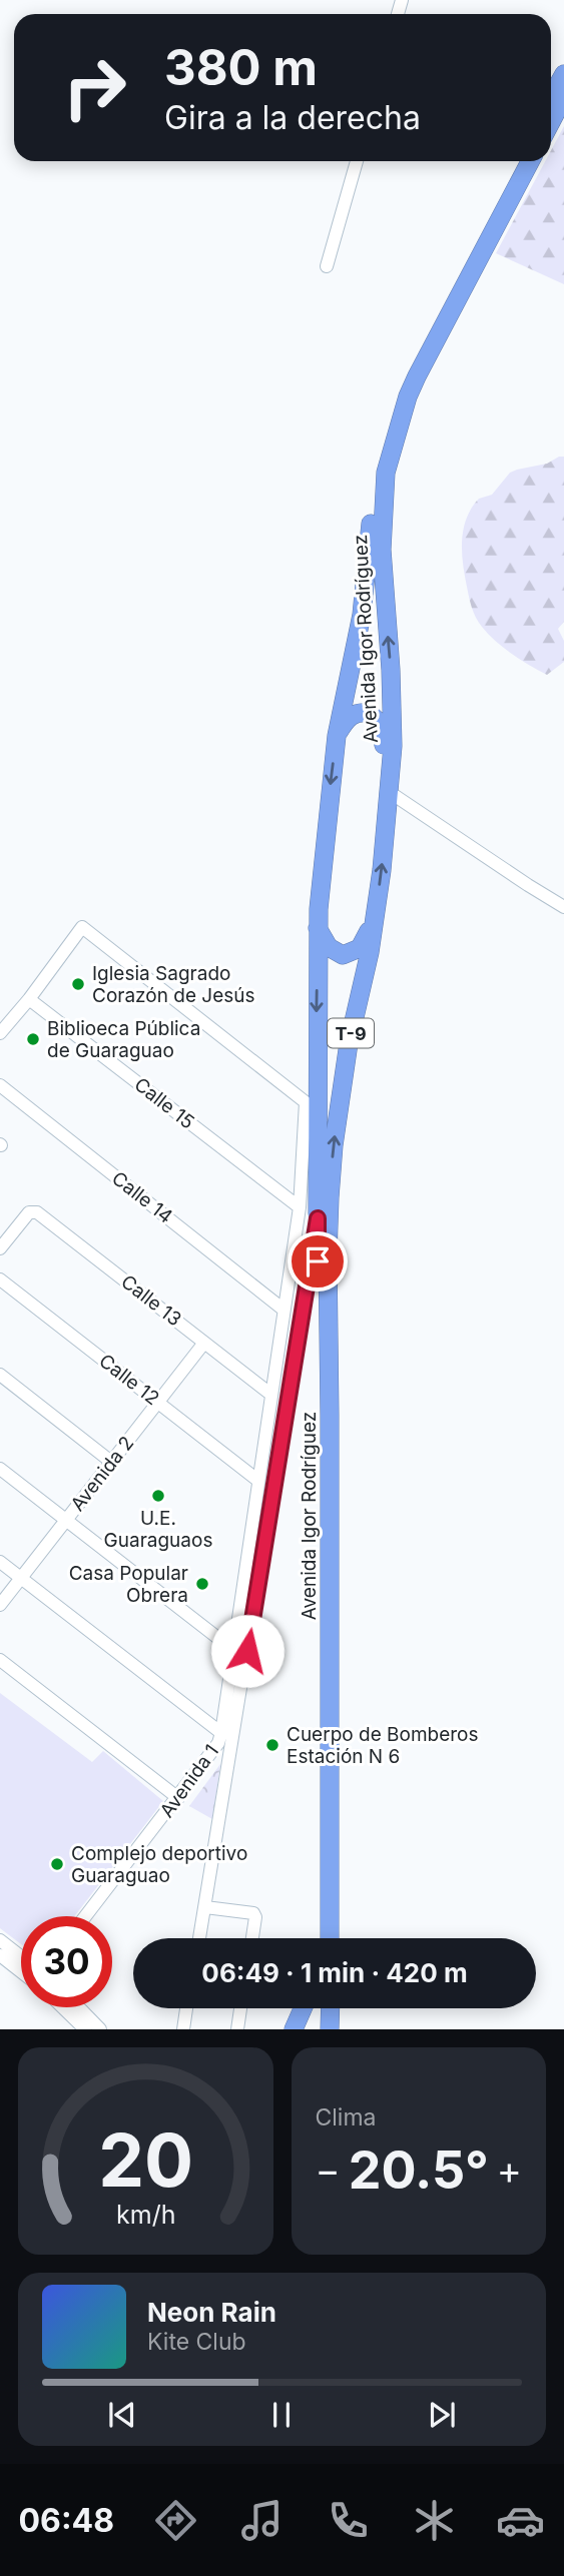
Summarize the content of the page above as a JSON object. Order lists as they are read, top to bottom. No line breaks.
{"streets":{"highway":["Avenida Igor Rodríguez","T-9"],"street":["Calle 15","Calle 14","Calle 13","Calle 12","Avenida 2","Avenida 1"]},"crossings":[["Avenida Igor Rodríguez","T-9"],["Calle 15","Avenida 1"],["Calle 14","Avenida 1"],["Calle 13","Avenida 2"],["Calle 13","Avenida 1"],["Calle 12","Avenida 2"],["Calle 12","Avenida 1"]],"places":["Iglesia Sagrado Corazón de Jesús","Biblioeca Pública de Guaraguao","U.E. Guaraguaos","Casa Popular Obrera","Cuerpo de Bomberos Estación N 6","Complejo deportivo Guaraguao"],"page":{"turn":["380 m","Gira a la derecha"],"limit":"30","trip":"06:49 · 1 min · 420 m","tile":"Clima","heat":["−","20.5°","+"],"song":["Neon Rain","Kite Club"],"tabs":"06:48","gauge":["20","km/h"]}}
